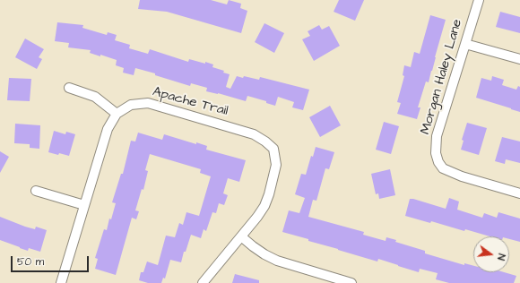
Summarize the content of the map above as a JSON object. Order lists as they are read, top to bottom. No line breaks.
{"streets":{"street":["Morgan Haley Lane","Apache Trail"]},"scale_bar":"50 m","north":"right"}
